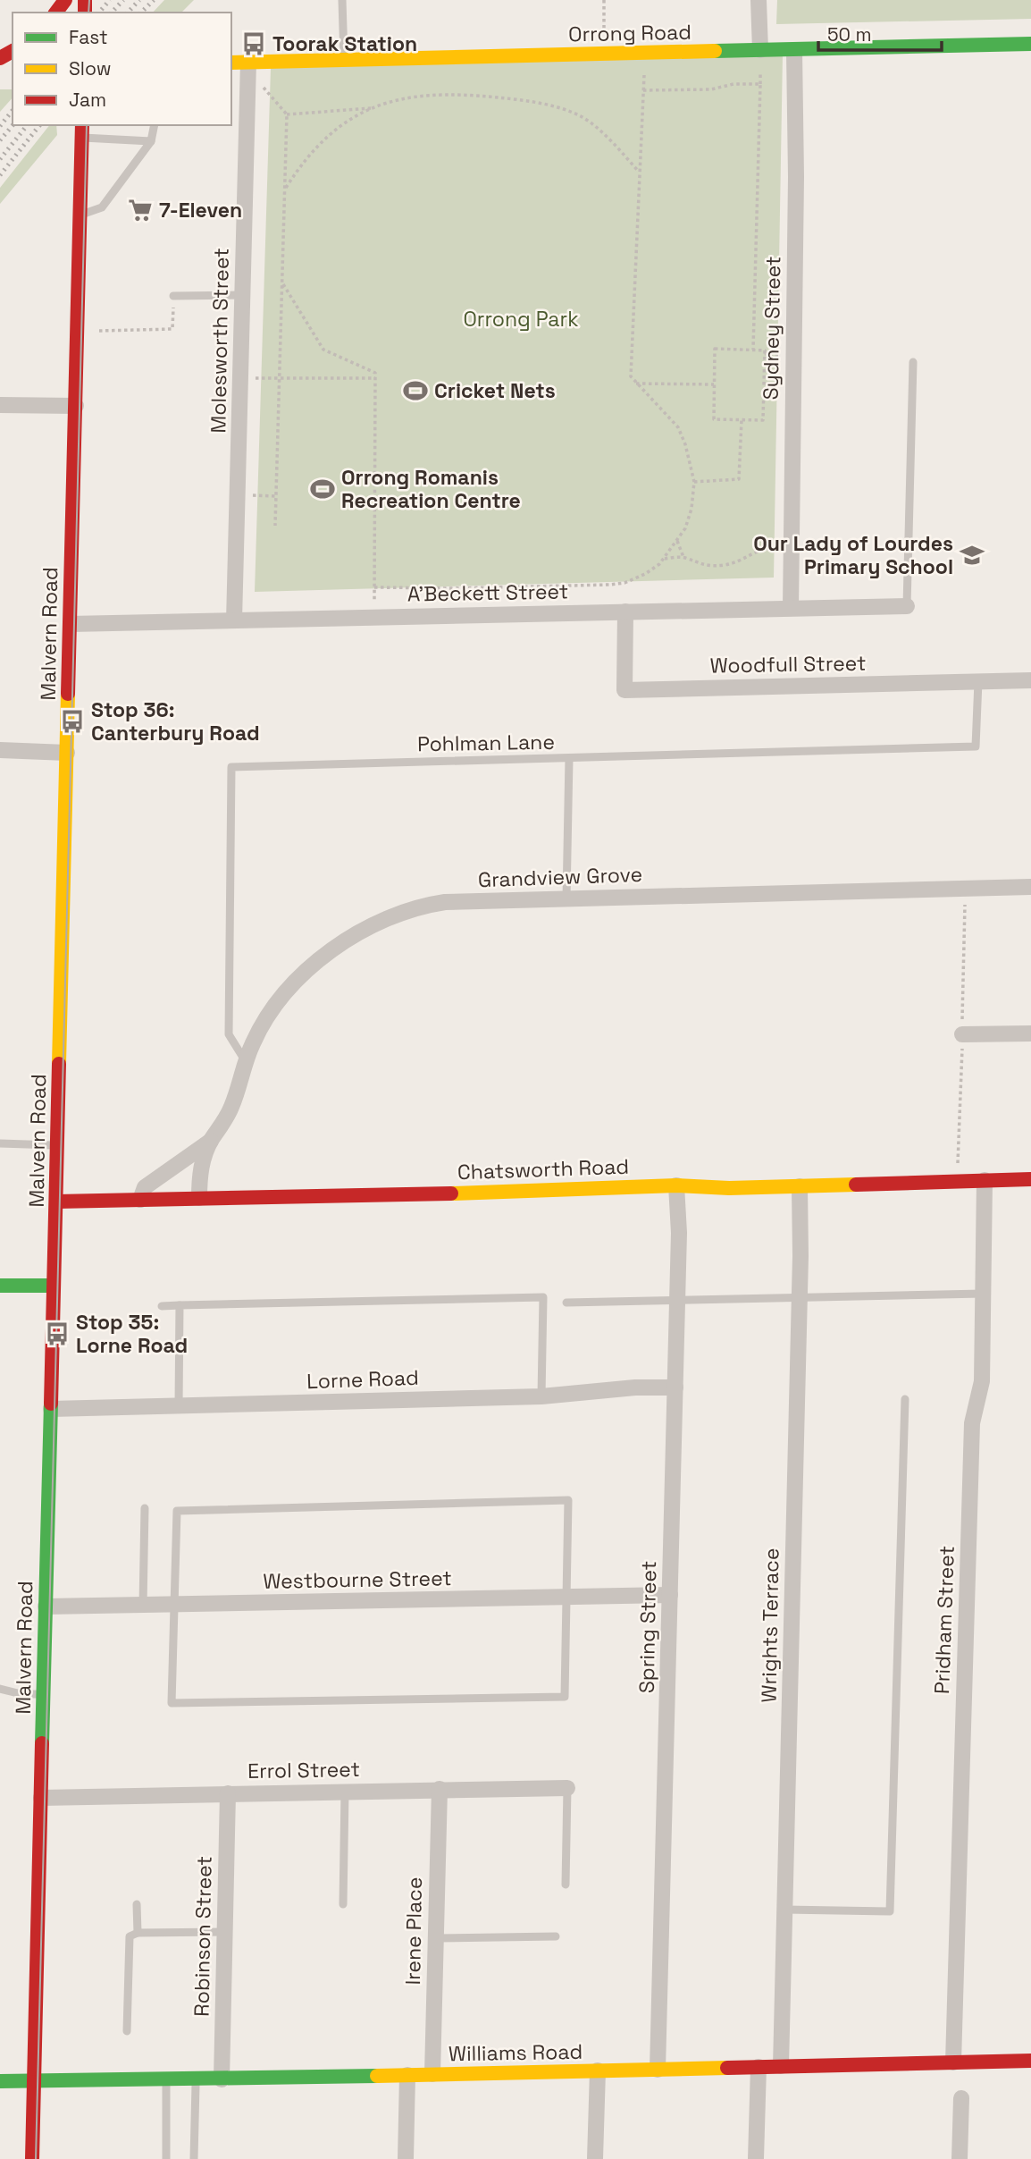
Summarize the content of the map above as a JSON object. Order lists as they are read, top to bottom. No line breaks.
{"streets":{"main road":["Orrong Road","Malvern Road","Chatsworth Road","Williams Road"],"street":["Sydney Street","Molesworth Street","A'Beckett Street","Woodfull Street","Grandview Grove","Lorne Road","Westbourne Street","Pridham Street","Wrights Terrace","Spring Street","Errol Street","Irene Place","Robinson Street"],"lane":["Pohlman Lane"]},"crossings":[["Orrong Road","Sydney Street"],["Orrong Road","Molesworth Street"],["Sydney Street","A'Beckett Street"],["Molesworth Street","A'Beckett Street"],["A'Beckett Street","Malvern Road"],["A'Beckett Street","Woodfull Street"],["Malvern Road","Chatsworth Road"],["Malvern Road","Lorne Road"],["Malvern Road","Westbourne Street"],["Malvern Road","Errol Street"],["Malvern Road","Williams Road"],["Woodfull Street","Pohlman Lane"],["Pohlman Lane","Grandview Grove"],["Grandview Grove","Chatsworth Road"],["Chatsworth Road","Pridham Street"],["Chatsworth Road","Wrights Terrace"],["Chatsworth Road","Spring Street"],["Lorne Road","Spring Street"],["Westbourne Street","Spring Street"],["Pridham Street","Williams Road"],["Wrights Terrace","Williams Road"],["Spring Street","Williams Road"],["Errol Street","Irene Place"],["Errol Street","Robinson Street"],["Irene Place","Williams Road"],["Robinson Street","Williams Road"]],"parks":["Orrong Park"],"places":{"bus stop":["Toorak Station","Stop 36: Canterbury Road","Stop 35: Lorne Road"],"supermarket":["7-Eleven"],"sports":["Cricket Nets","Orrong Romanis Recreation Centre"],"school or university":["Our Lady of Lourdes Primary School"]},"legend":["Fast","Slow","Jam"],"scale_bar":"50 m"}
